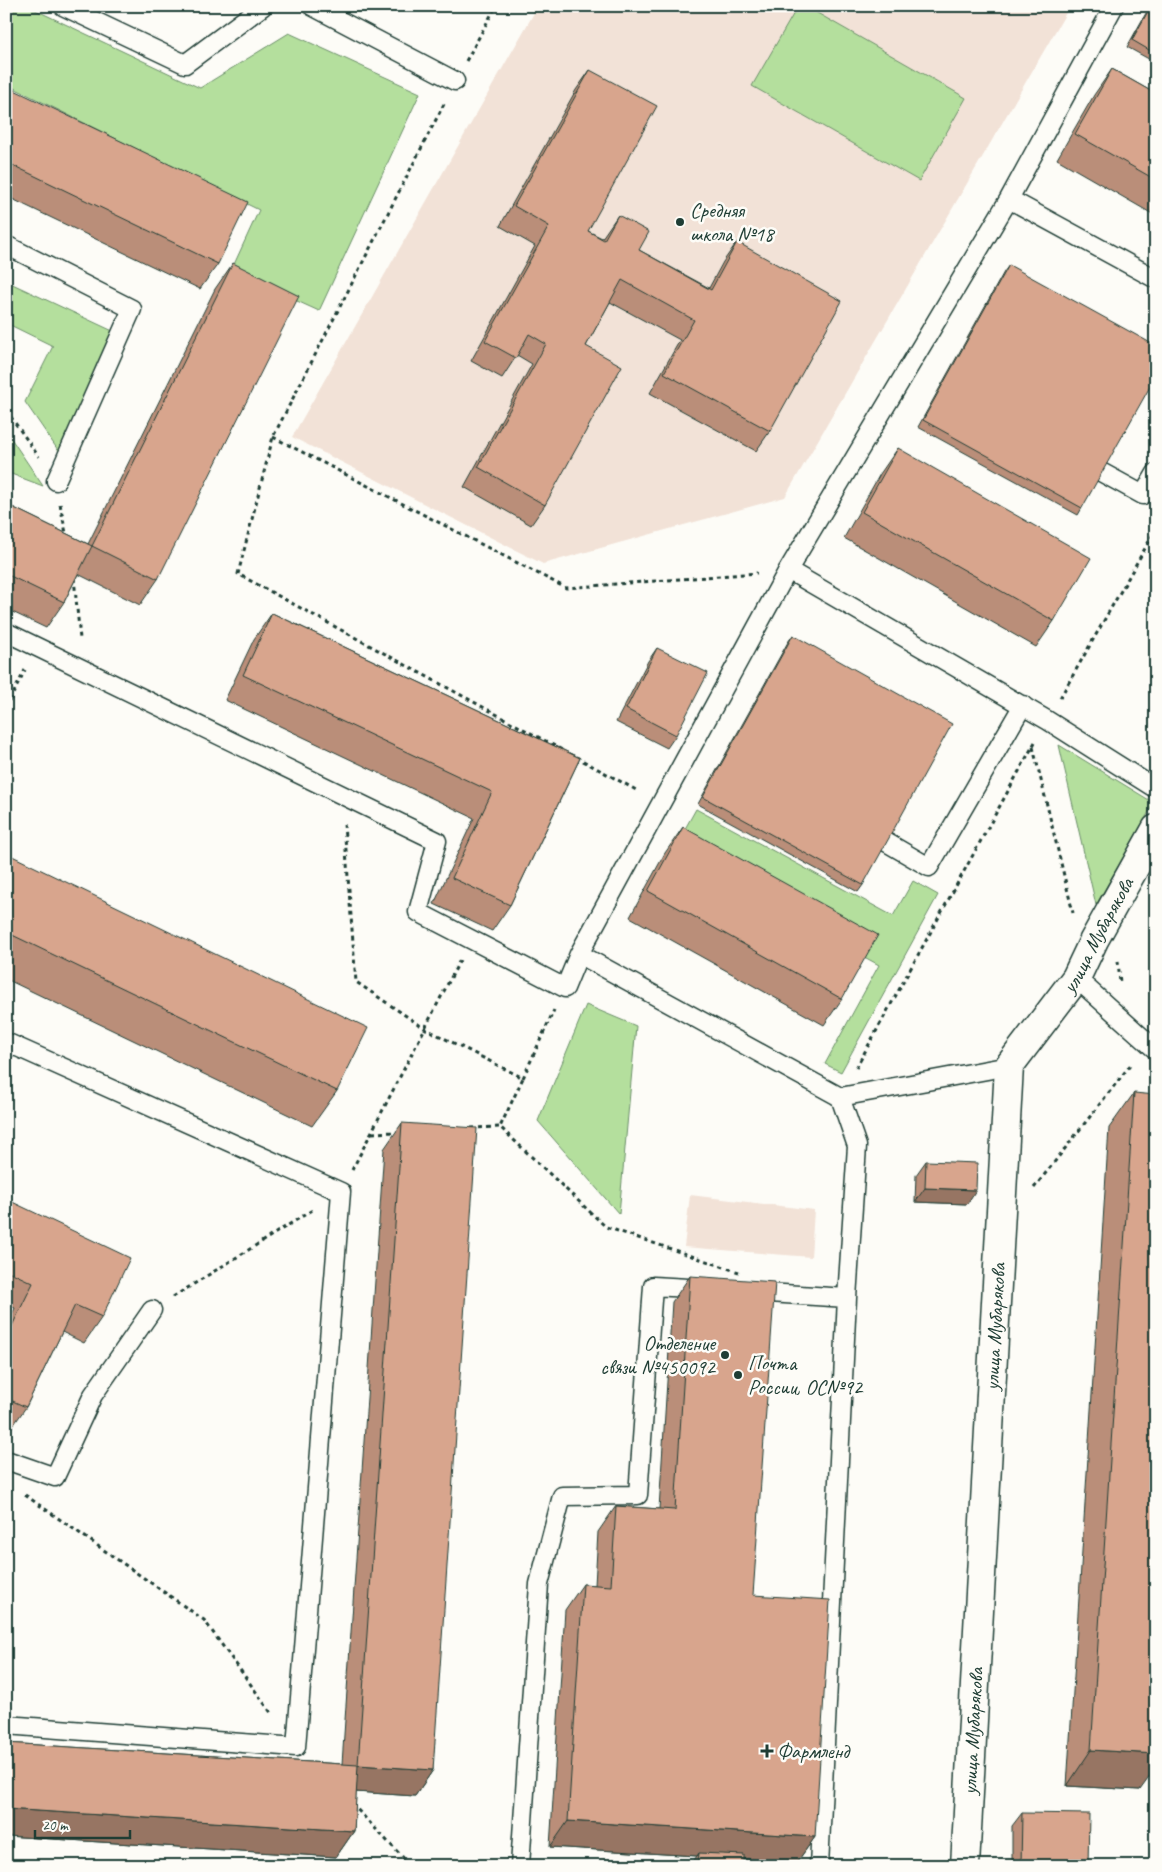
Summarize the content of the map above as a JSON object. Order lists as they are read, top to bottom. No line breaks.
{"streets":{"street":["улица Мубарякова"]},"places":{"other":["Средняя школа №18","Отделение связи №450092","Почта России, ОС№92"],"health":["Фармленд"]},"scale_bar":"20 m"}
